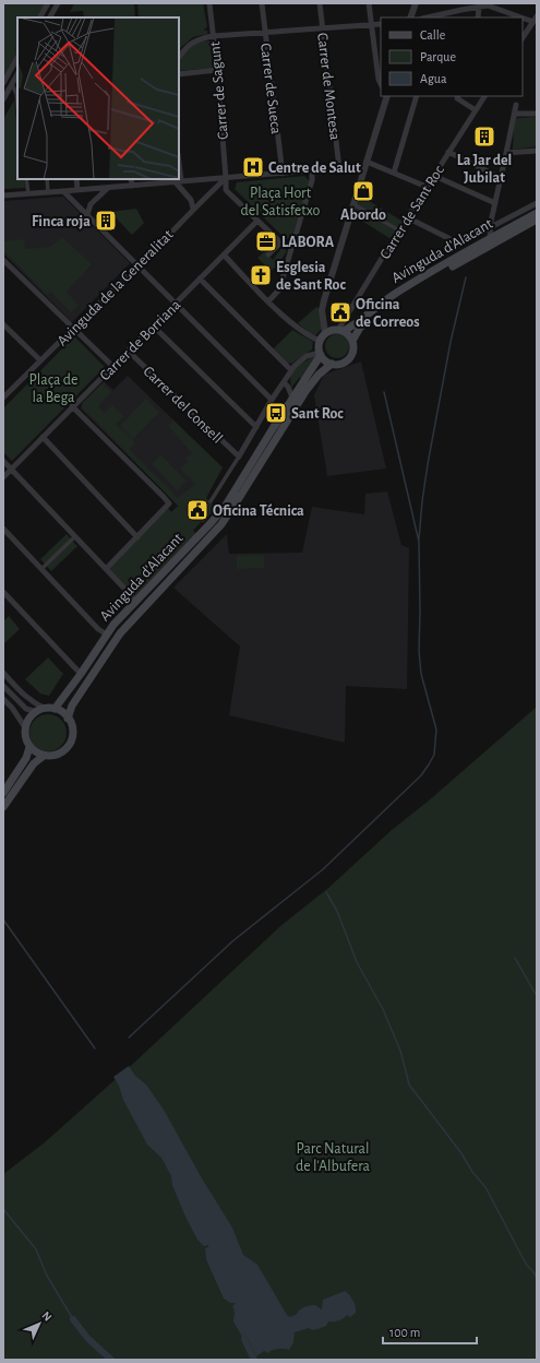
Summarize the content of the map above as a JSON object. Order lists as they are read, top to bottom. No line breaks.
{"streets":{"main road":["Avinguda d'Alacant"],"street":["Carrer de Montesa","Carrer de Sueca","Carrer de Sagunt","Carrer de Sant Roc","Avinguda de la Generalitat","Carrer de Borriana","Carrer del Consell"]},"crossings":[["Carrer de Sagunt","Avinguda de la Generalitat"],["Carrer de Sagunt","Carrer de Borriana"],["Carrer de Sant Roc","Avinguda d'Alacant"],["Carrer de Borriana","Carrer del Consell"]],"parks":["Plaça Hort del Satisfetxo","Plaça de la Bega","Parc Natural de l'Albufera"],"places":{"building":["La Jar del Jubilat","Finca roja"],"hospital":["Centre de Salut"],"shop":["Abordo"],"office":["LABORA"],"church":["Esglesia de Sant Roc"],"public building":["Oficina de Correos","Oficina Técnica"],"bus stop":["Sant Roc"]},"legend":["Calle","Parque","Agua"],"scale_bar":"100 m","north":"top right"}
